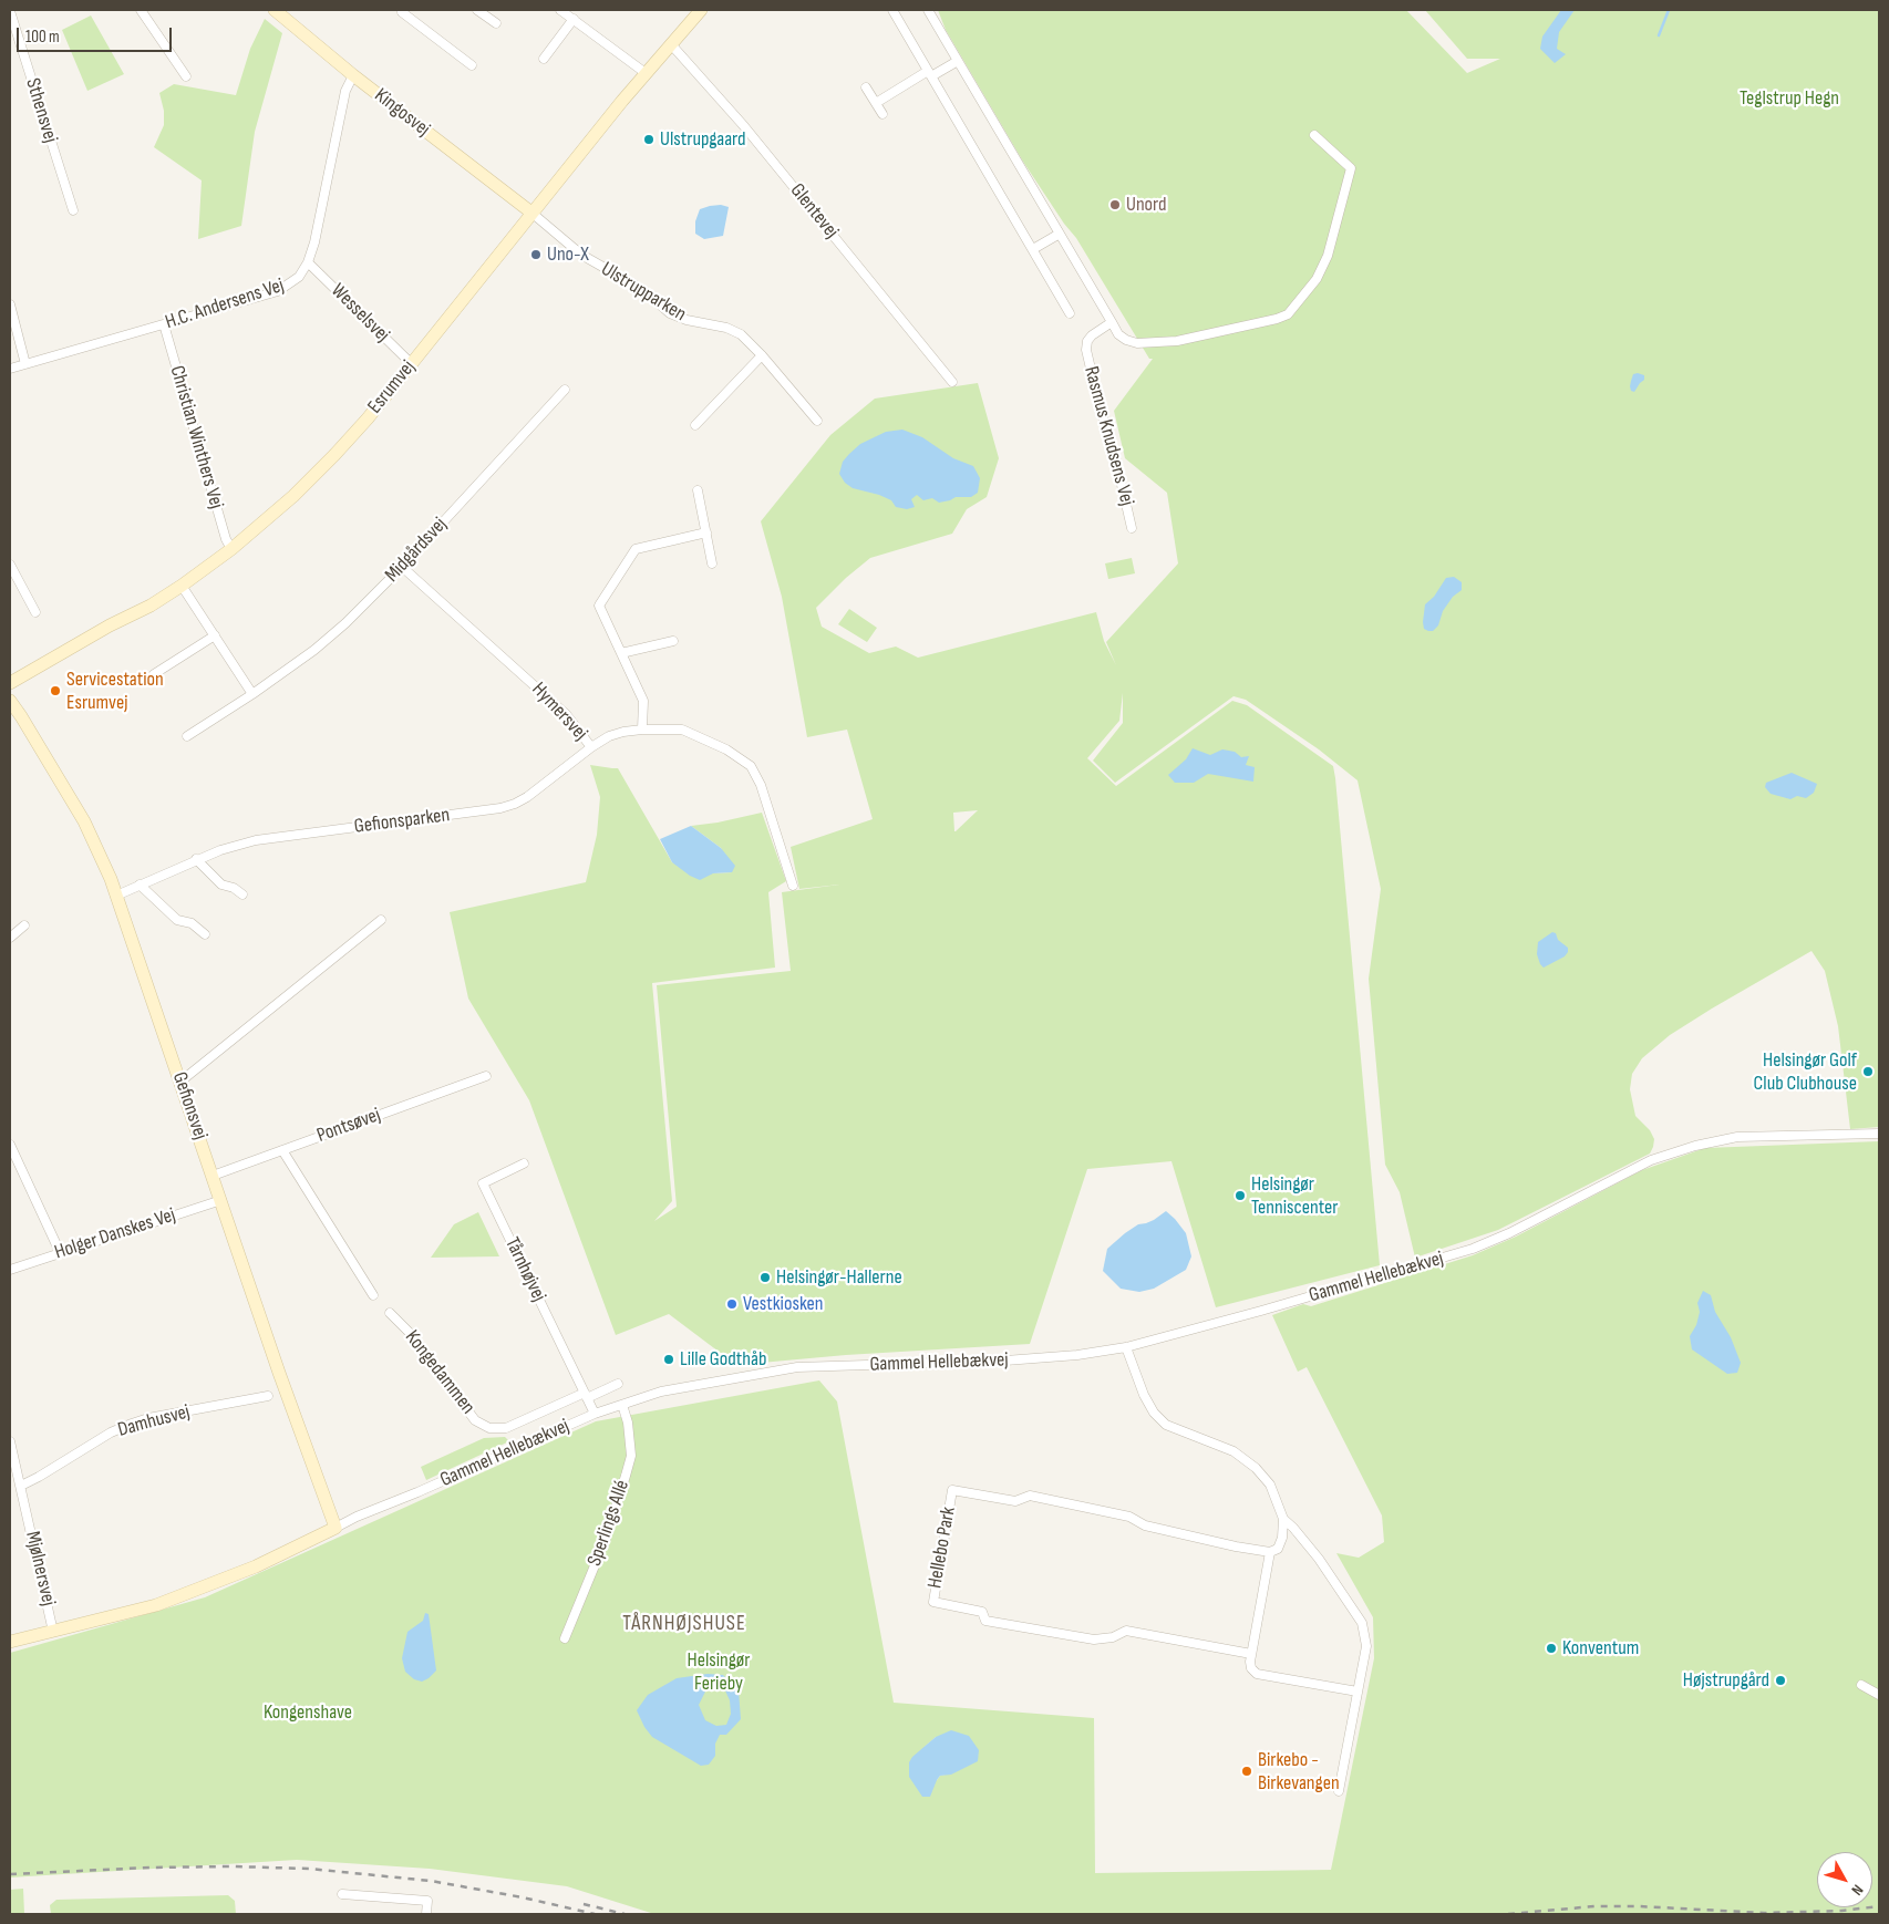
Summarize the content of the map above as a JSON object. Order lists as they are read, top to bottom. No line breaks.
{"streets":{"main road":["Kingosvej","Esrumvej","Gefionsvej","Gammel Hellebækvej"],"street":["Sthensvej","Glentevej","Ulstrupparken","H.C. Andersens Vej","Wesselsvej","Rasmus Knudsens Vej","Christian Winthers Vej","Midgårdsvej","Hymersvej","Gefionsparken","Pontsøvej","Holger Danskes Vej","Tårnhøjvej","Kongedammen","Damhusvej","Sperlings Allé","Hellebo Park","Mjølnersvej"]},"crossings":[["Kingosvej","Ulstrupparken"],["Kingosvej","H.C. Andersens Vej"],["Kingosvej","Esrumvej"],["Glentevej","Esrumvej"],["Ulstrupparken","Esrumvej"],["H.C. Andersens Vej","Wesselsvej"],["H.C. Andersens Vej","Christian Winthers Vej"],["Wesselsvej","Esrumvej"],["Esrumvej","Christian Winthers Vej"],["Midgårdsvej","Hymersvej"],["Hymersvej","Gefionsparken"],["Gefionsparken","Gefionsvej"],["Gefionsvej","Pontsøvej"],["Gefionsvej","Holger Danskes Vej"],["Gefionsvej","Gammel Hellebækvej"],["Tårnhøjvej","Gammel Hellebækvej"],["Tårnhøjvej","Kongedammen"],["Gammel Hellebækvej","Sperlings Allé"],["Gammel Hellebækvej","Mjølnersvej"],["Damhusvej","Mjølnersvej"]],"districts":["TÅRNHØJSHUSE"],"parks":["Teglstrup Hegn","Helsingør Ferieby","Kongenshave"],"places":["Ulstrupgaard","Unord","Uno-X","Servicestation Esrumvej","Helsingør Golf Club Clubhouse","Helsingør Tenniscenter","Helsingør-Hallerne","Vestkiosken","Lille Godthåb","Konventum","Højstrupgård","Birkebo - Birkevangen"],"scale_bar":"100 m","north":"bottom right"}
